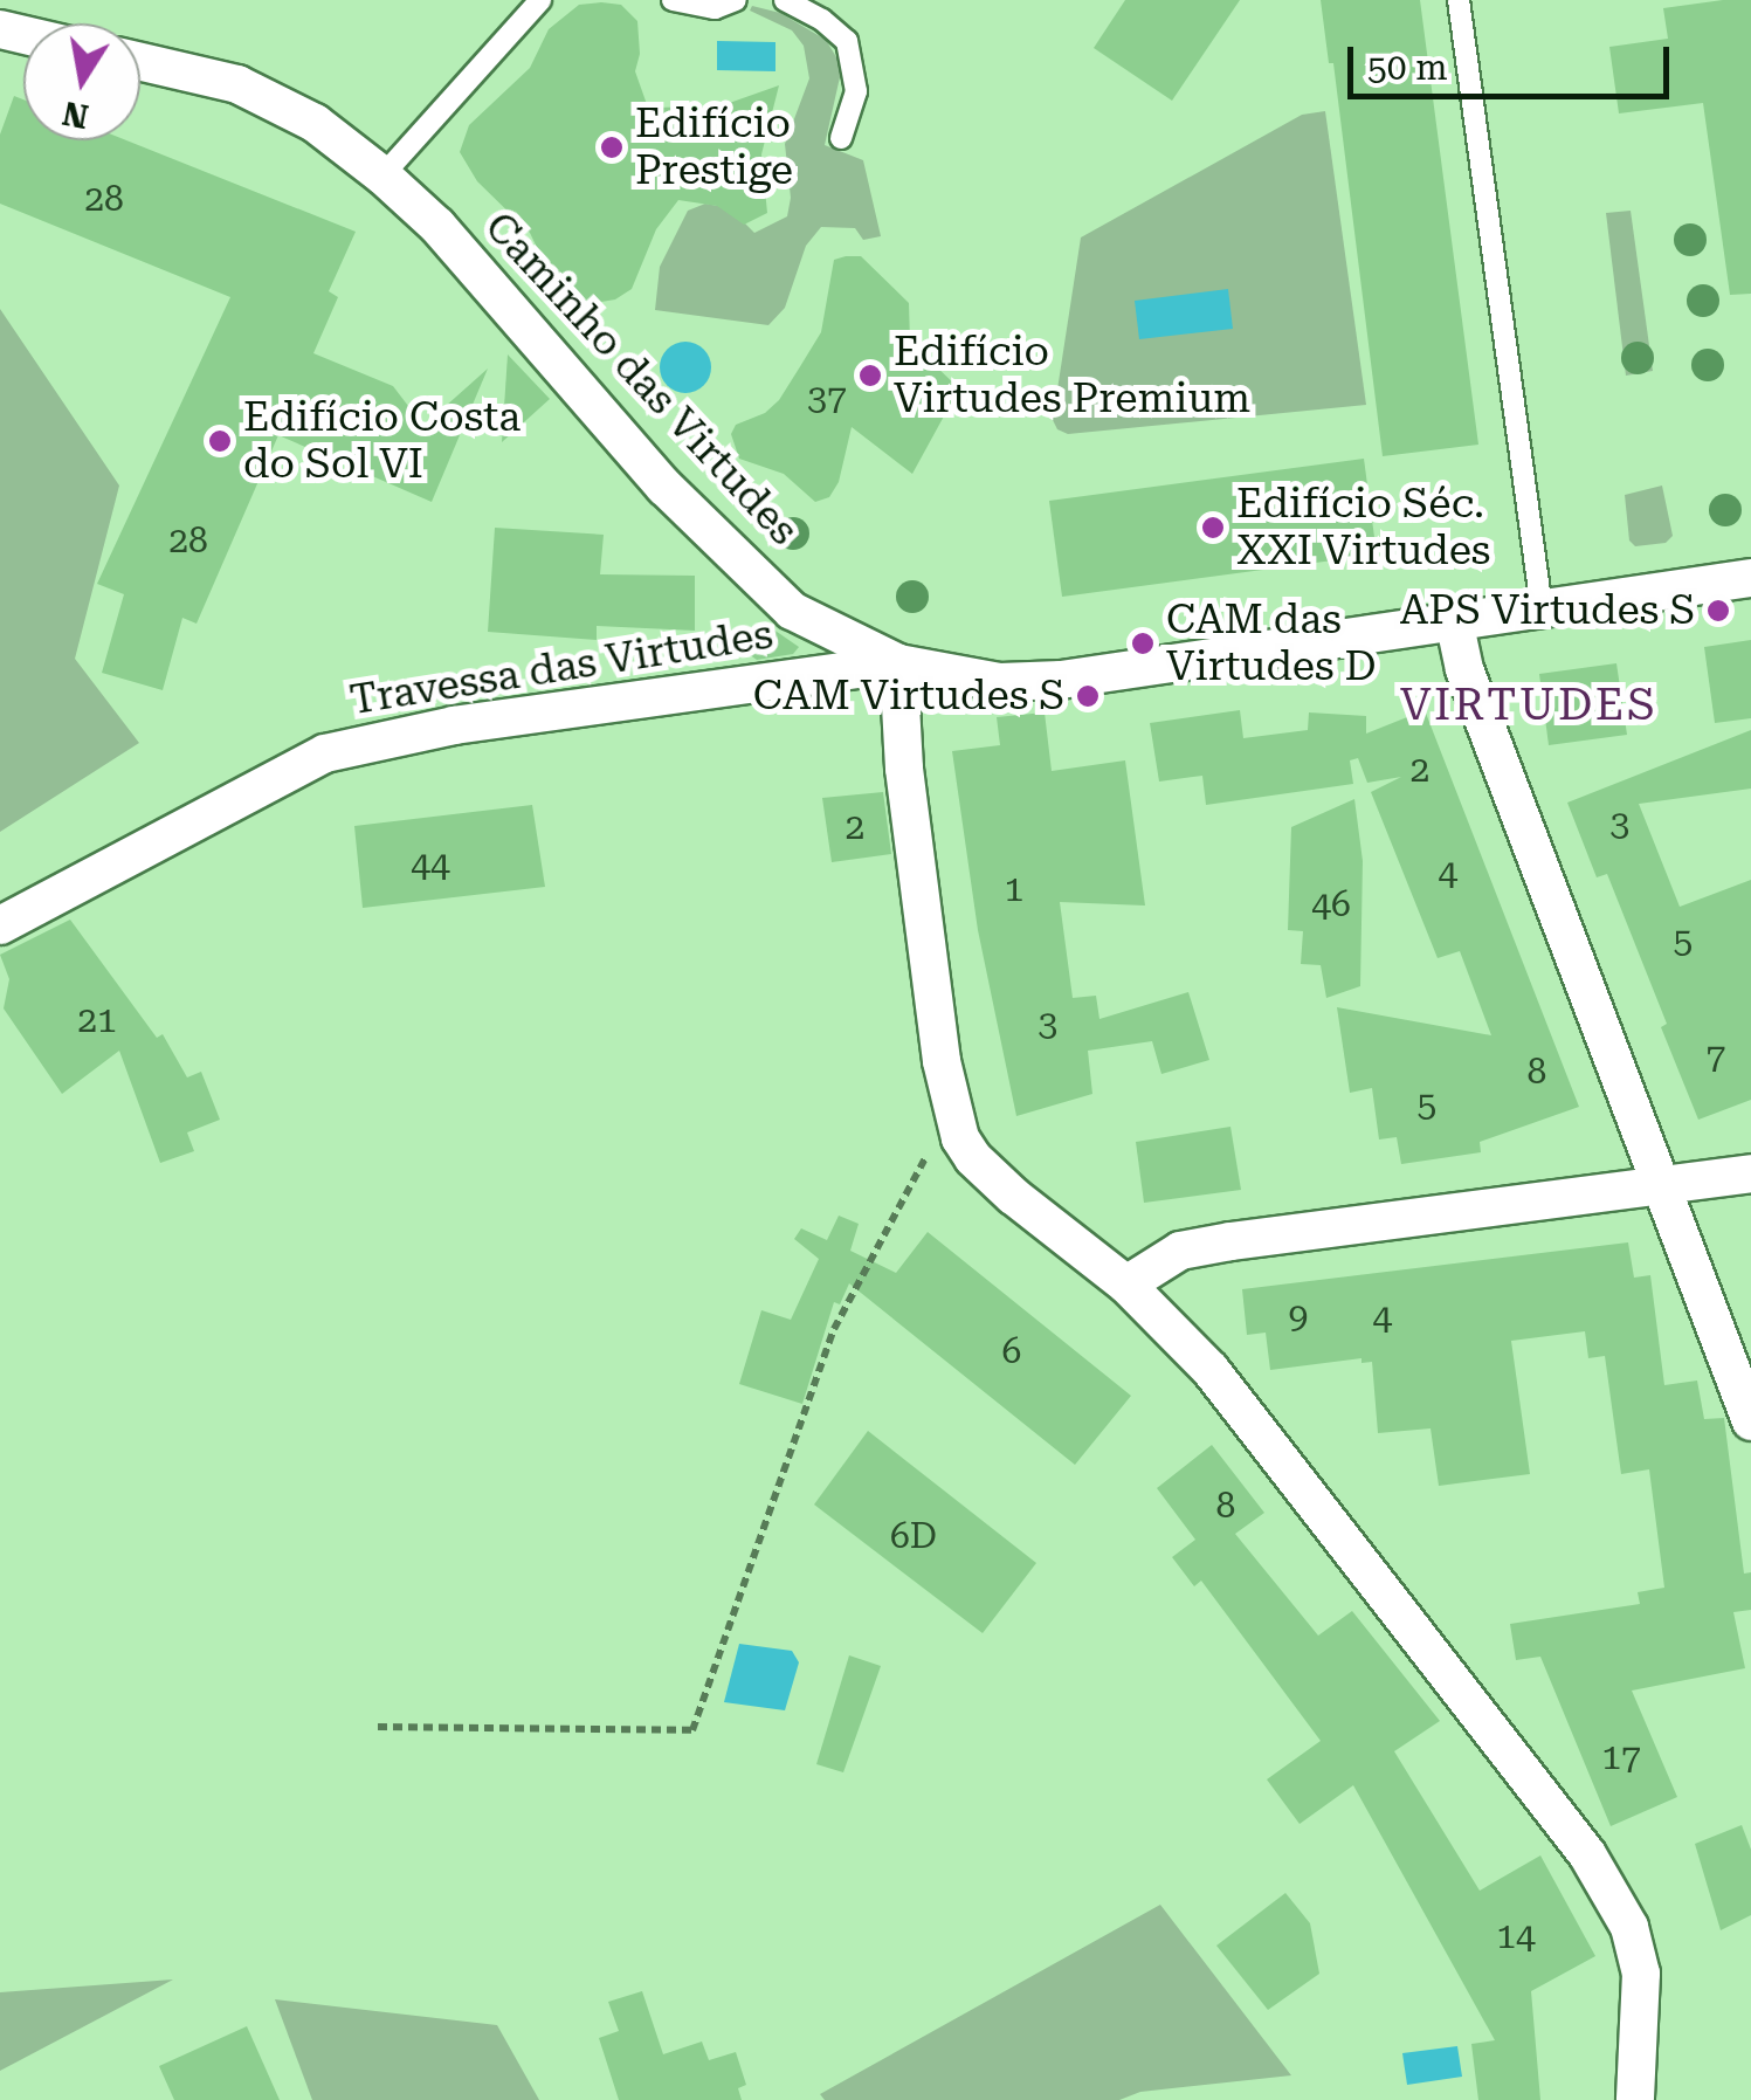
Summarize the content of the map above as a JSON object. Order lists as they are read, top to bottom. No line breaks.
{"streets":{"street":["Caminho das Virtudes","Travessa das Virtudes"]},"crossings":[["Caminho das Virtudes","Travessa das Virtudes"]],"districts":["VIRTUDES"],"places":["Edifício Prestige","Edifício Virtudes Premium","Edifício Costa do Sol VI","Edifício Séc. XXI Virtudes","APS Virtudes S","CAM das Virtudes D","CAM Virtudes S"],"house_numbers":["28","37","28","2","3","2","44","4","1","46","5","21","3","7","8","5","9","4","6","8","6D","17","14"],"scale_bar":"50 m","north":"bottom"}
